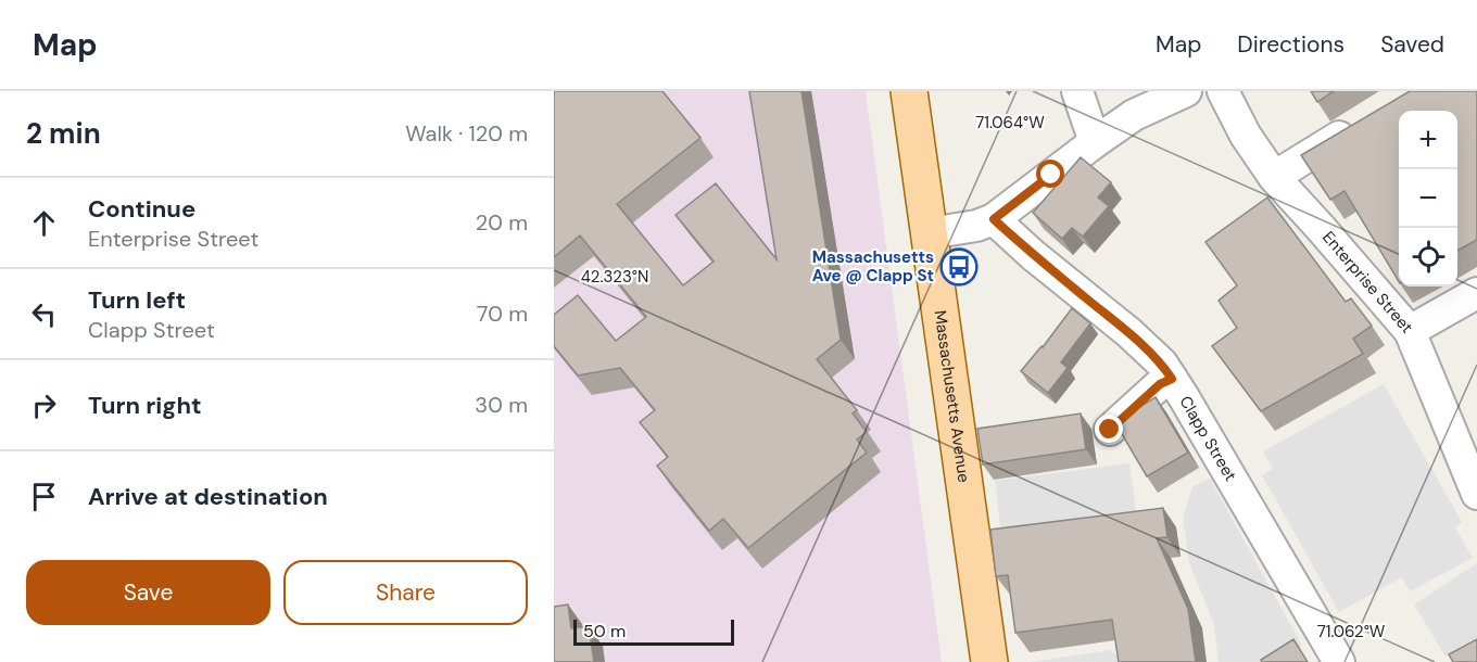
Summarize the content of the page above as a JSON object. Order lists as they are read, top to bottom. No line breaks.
{"streets":{"main road":["Massachusetts Avenue"],"street":["Enterprise Street","Clapp Street"]},"places":{"bus stop":["Massachusetts Ave @ Clapp St"]},"scale_bar":"50 m","page":{"header":"Map","nav":["Map","Directions","Saved"],"heading":["2 min","Walk · 120 m"],"map_buttons":["+","−"],"list":[["Continue","Enterprise Street","20 m"],["Turn left","Clapp Street","70 m"],["Turn right","30 m"],"Arrive at destination"],"buttons":["Save","Share"],"scale":"50 m"},"coordinates":["71.064°W","42.323°N","71.062°W"]}
